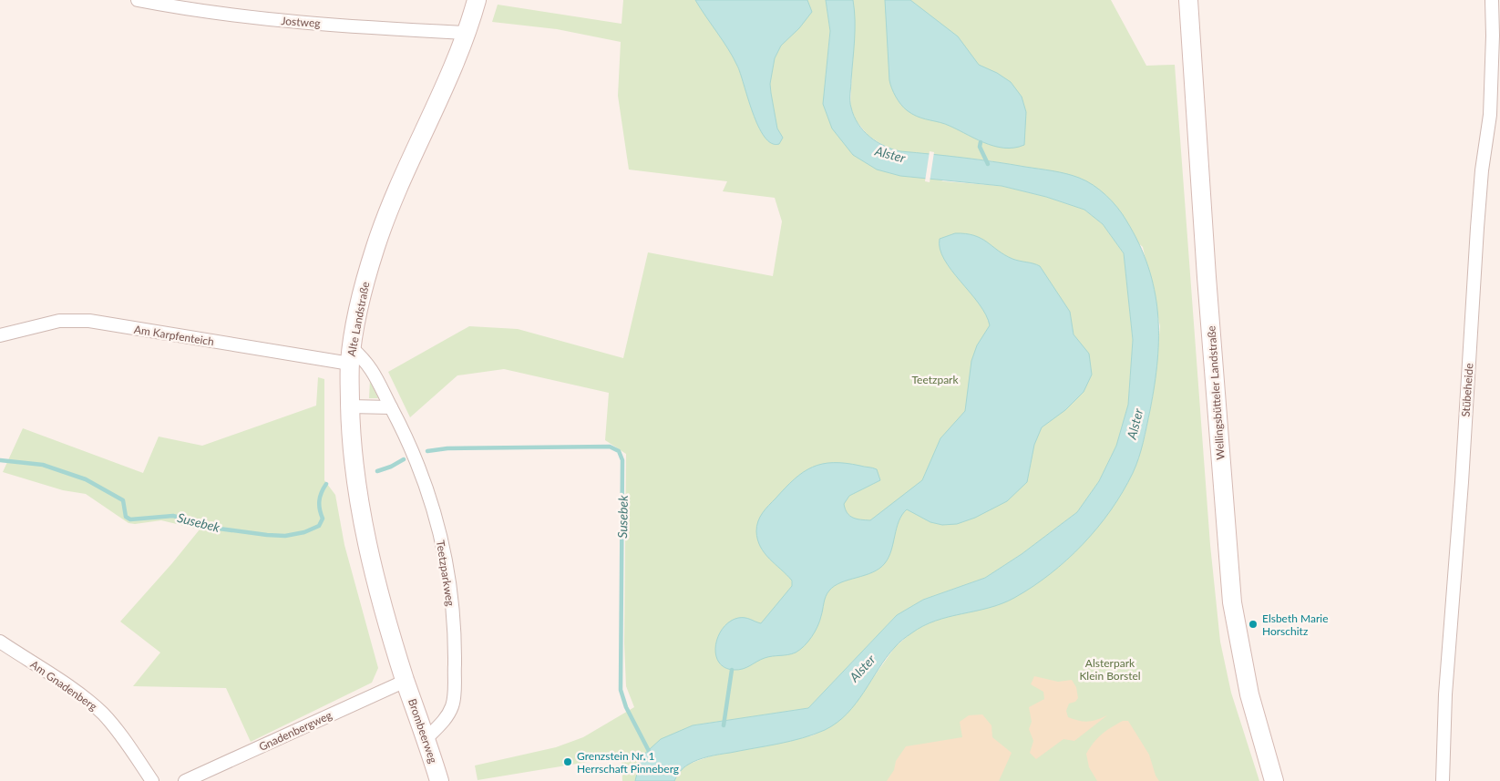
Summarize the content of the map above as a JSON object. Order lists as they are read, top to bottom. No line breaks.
{"streets":{"main road":["Alte Landstraße","Wellingsbütteler Landstraße","Brombeerweg"],"street":["Jostweg","Am Karpfenteich","Stübeheide","Teetzparkweg","Am Gnadenberg","Gnadenbergweg"]},"crossings":[["Jostweg","Alte Landstraße"],["Alte Landstraße","Am Karpfenteich"],["Alte Landstraße","Teetzparkweg"],["Alte Landstraße","Gnadenbergweg"],["Alte Landstraße","Brombeerweg"],["Am Karpfenteich","Teetzparkweg"],["Teetzparkweg","Brombeerweg"],["Gnadenbergweg","Brombeerweg"]],"water":["Alster","Susebek"],"parks":["Teetzpark","Alsterpark Klein Borstel"],"places":["Elsbeth Marie Horschitz","Grenzstein Nr. 1 Herrschaft Pinneberg"]}
